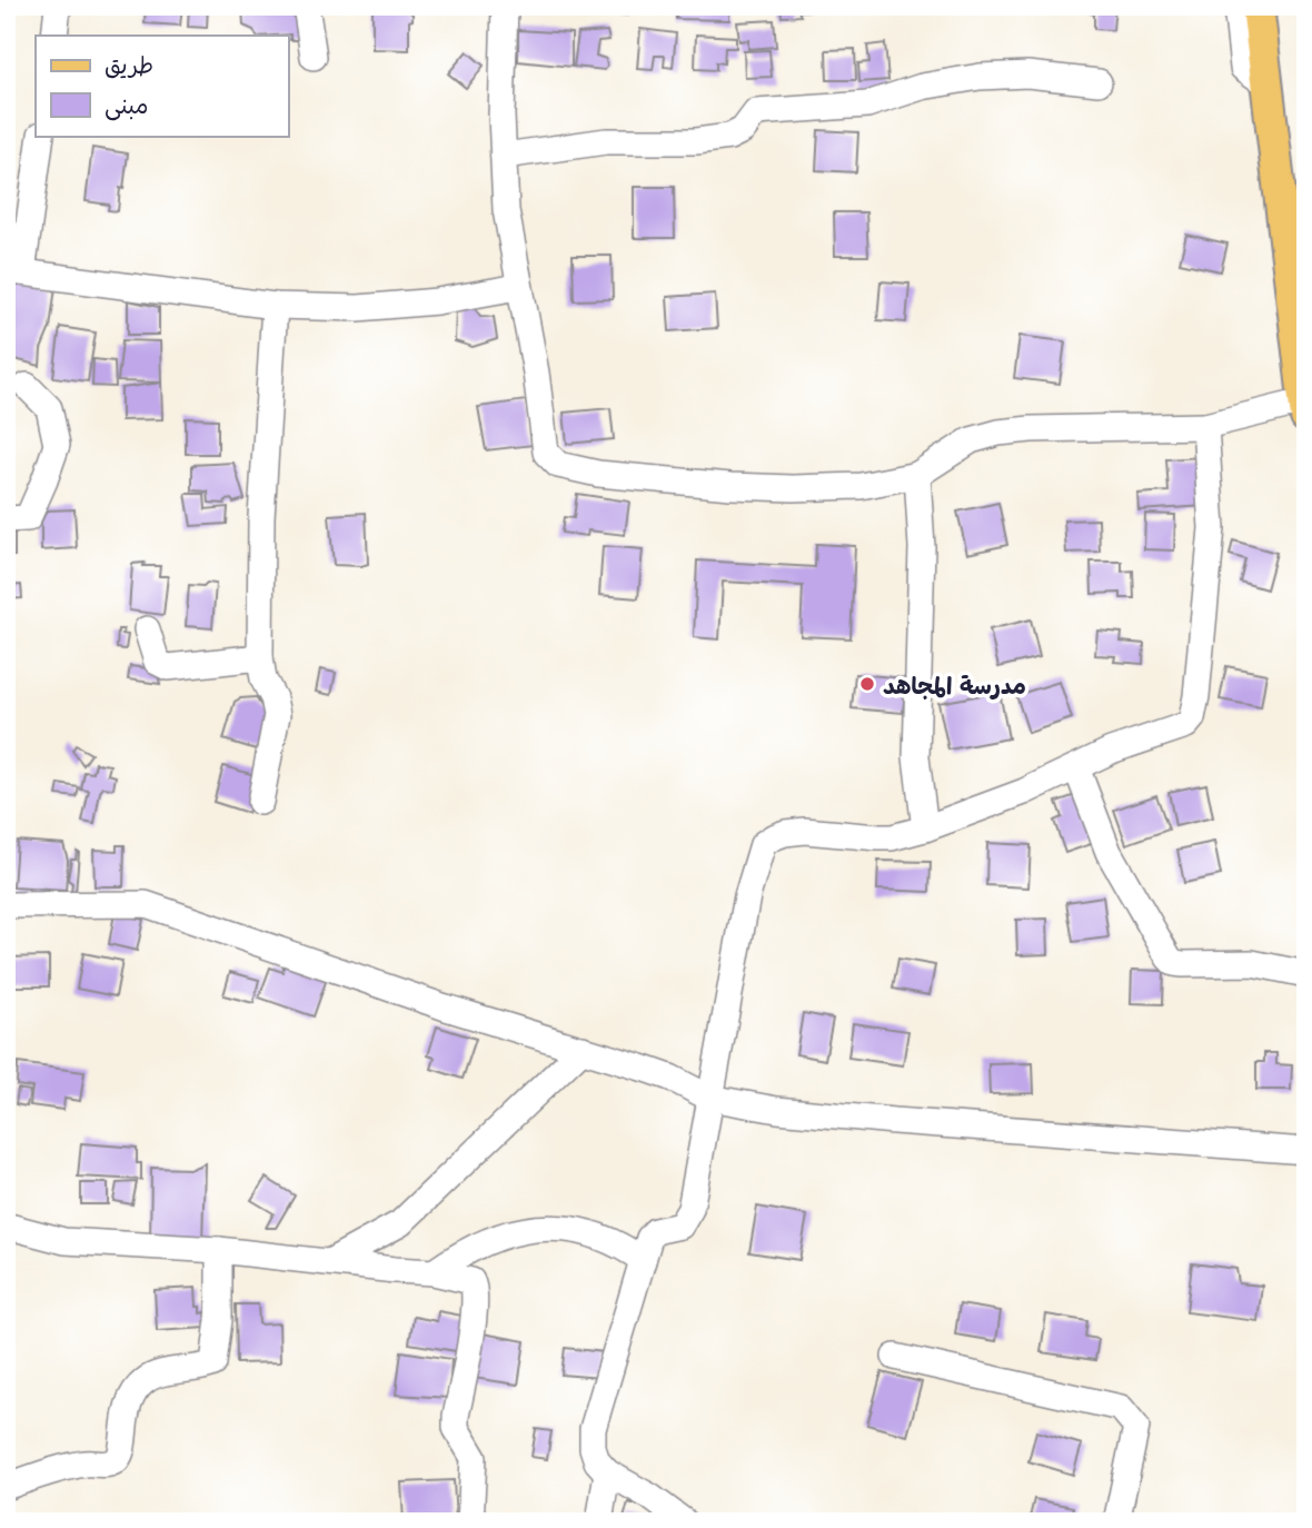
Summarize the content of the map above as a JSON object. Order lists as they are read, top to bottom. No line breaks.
{"places":["مدرسة المجاهد"],"legend":["طريق","مبنى"]}
